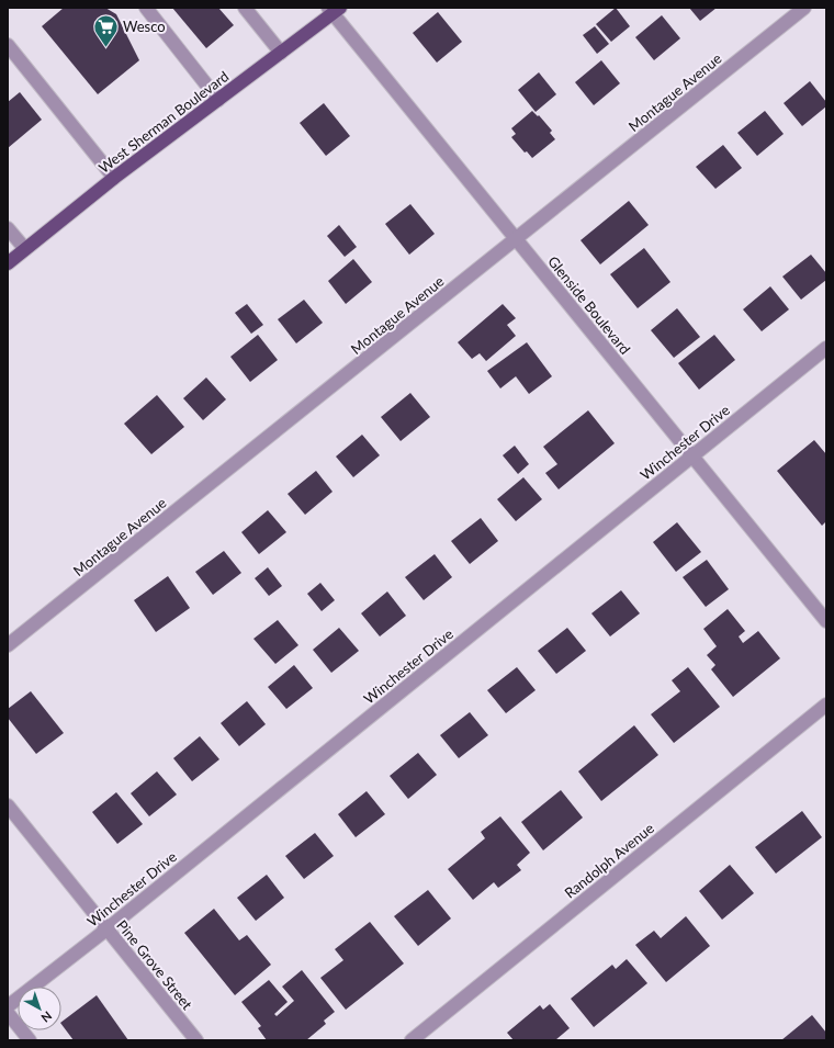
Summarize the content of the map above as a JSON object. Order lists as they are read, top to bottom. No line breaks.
{"streets":{"main road":["West Sherman Boulevard"],"street":["Montague Avenue","Glenside Boulevard","Winchester Drive","Randolph Avenue","Pine Grove Street"]},"crossings":[["Montague Avenue","Glenside Boulevard"],["West Sherman Boulevard","Glenside Boulevard"],["Glenside Boulevard","Winchester Drive"],["Winchester Drive","Pine Grove Street"]],"places":{"supermarket":["Wesco"]},"north":"bottom right"}
